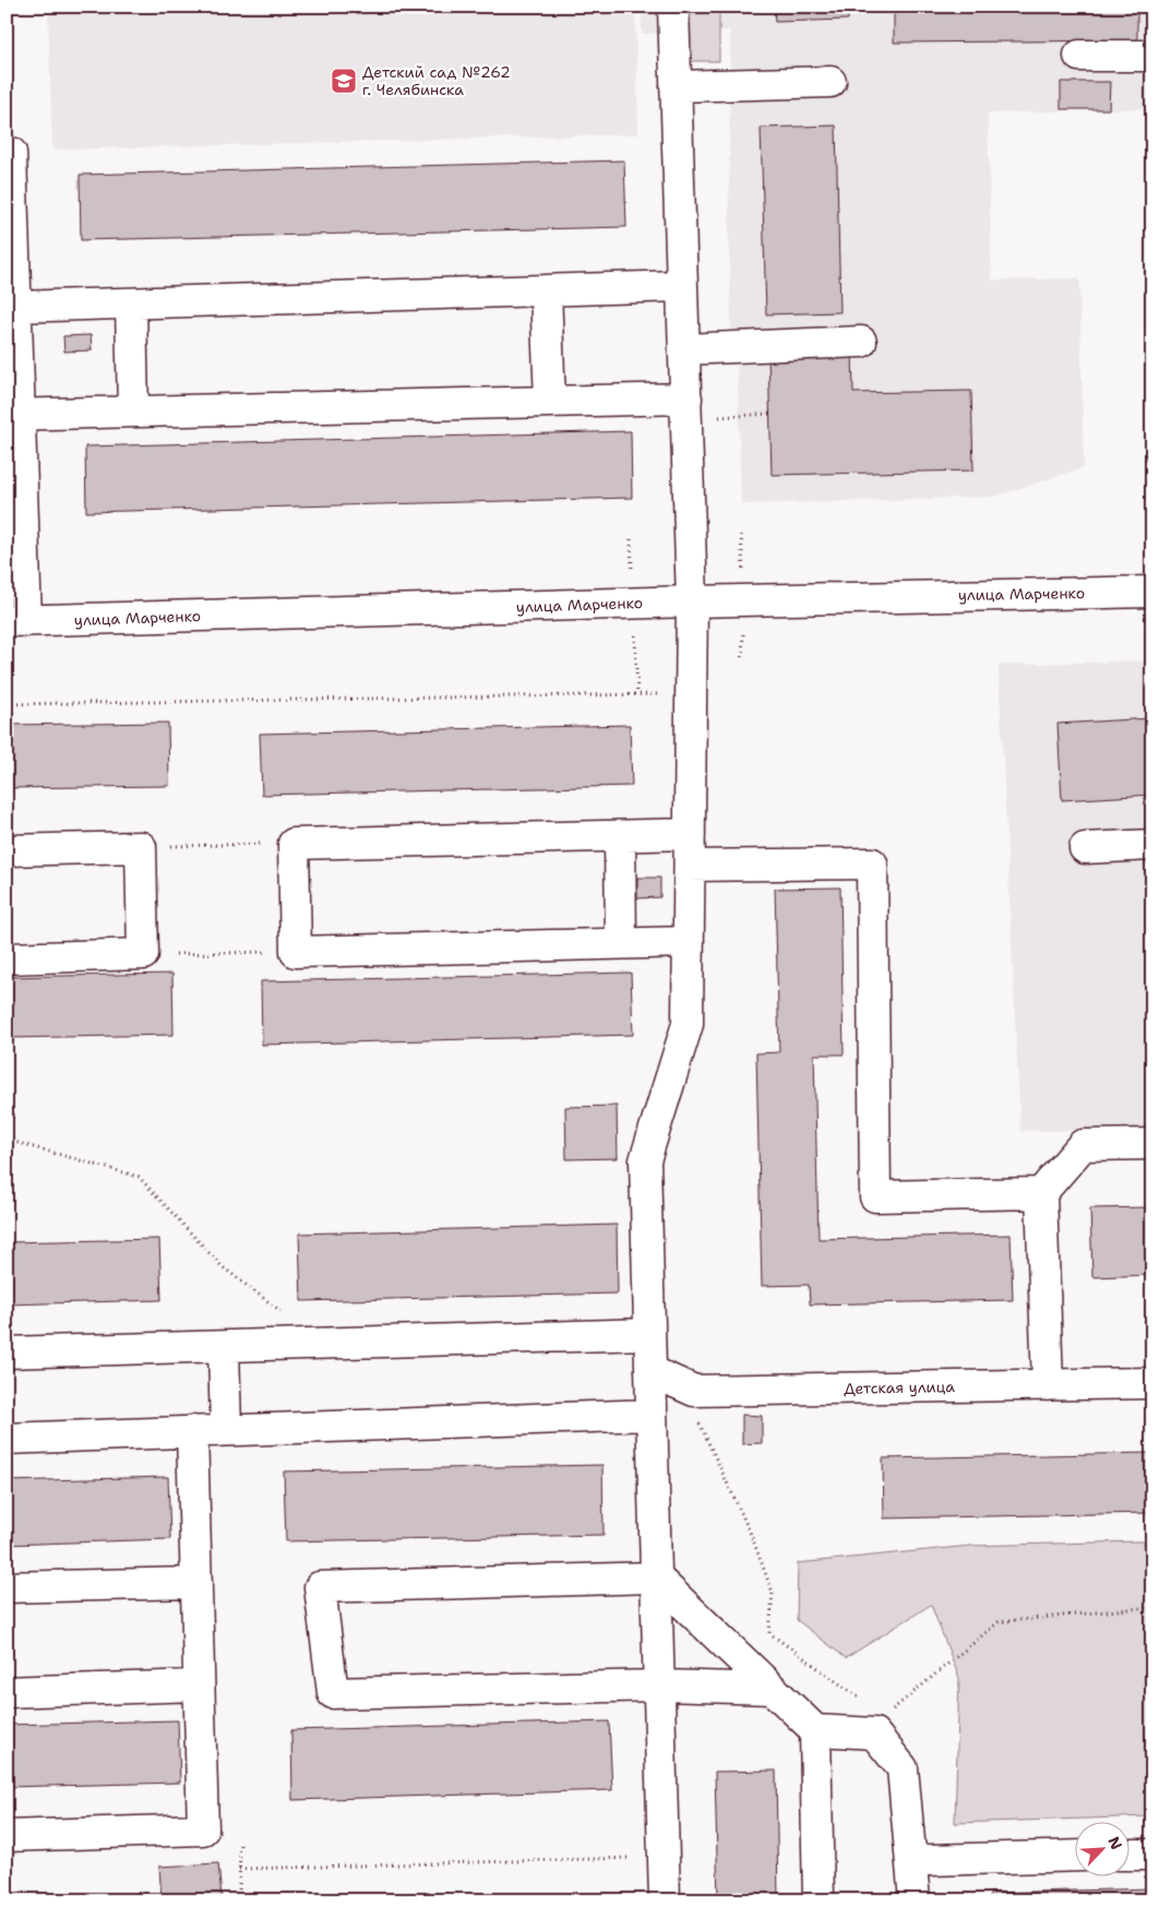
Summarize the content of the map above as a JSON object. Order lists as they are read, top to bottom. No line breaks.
{"streets":{"street":["улица Марченко","Детская улица"]},"places":{"school or university":["Детский сад №262 г. Челябинска"]},"north":"top right"}
